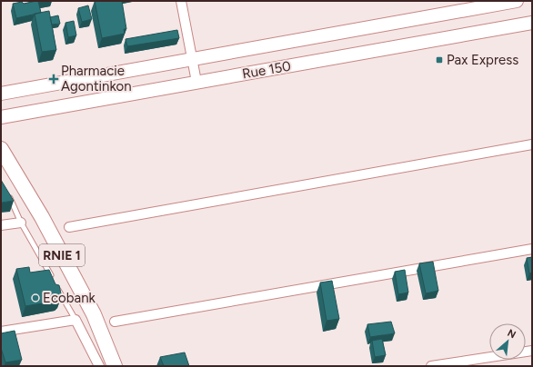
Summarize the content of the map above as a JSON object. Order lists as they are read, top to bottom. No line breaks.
{"streets":{"highway":["RNIE 1"],"main road":["Rue 150"]},"places":{"transit":["Pax Express"],"health":["Pharmacie Agontinkon"],"other":["Ecobank"]},"north":"top right"}
